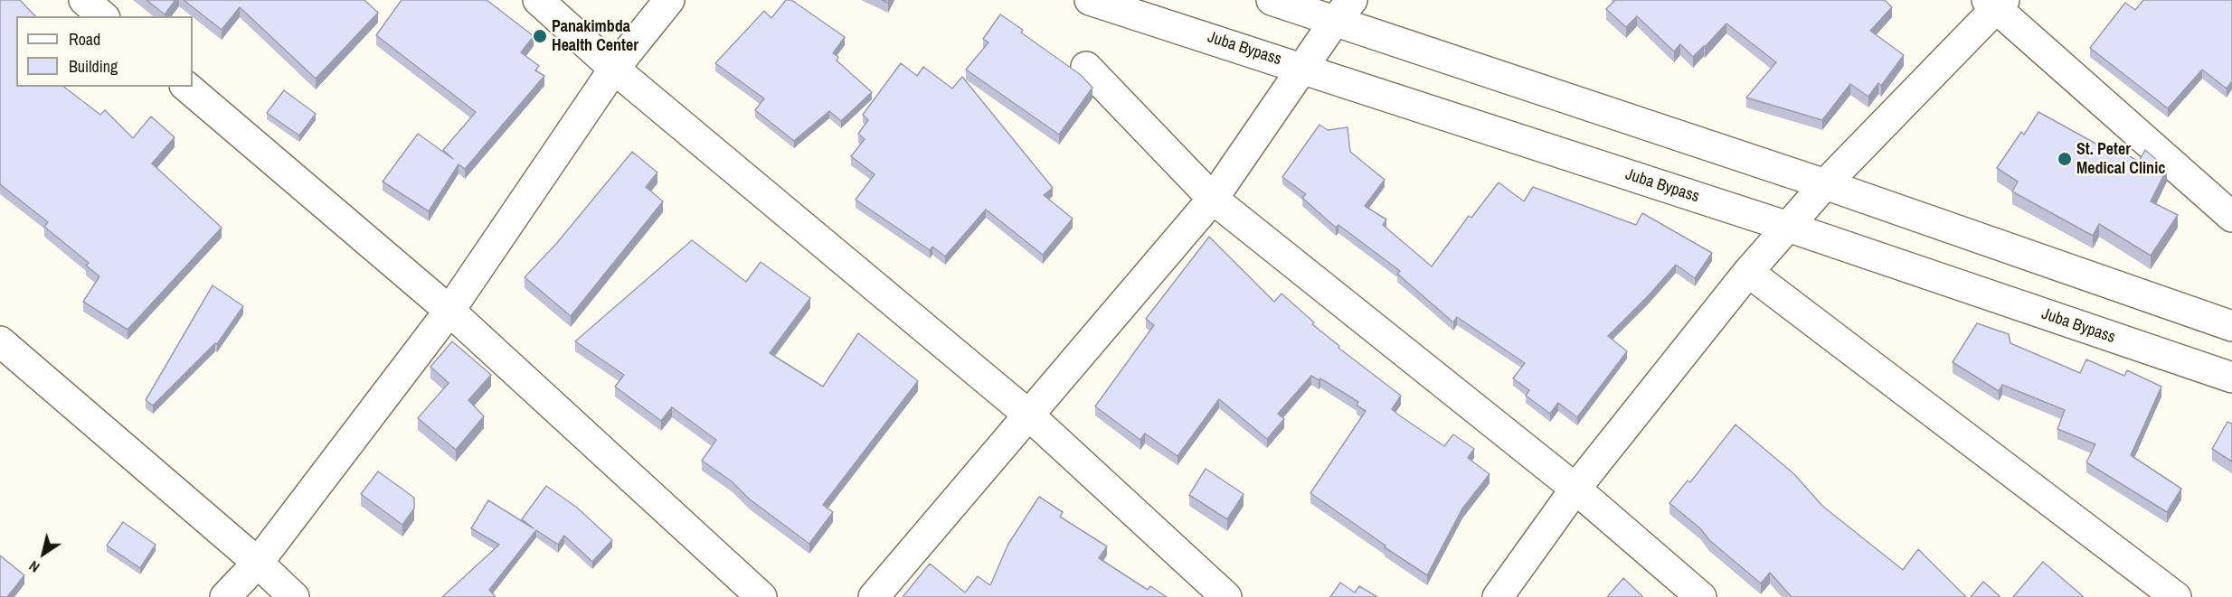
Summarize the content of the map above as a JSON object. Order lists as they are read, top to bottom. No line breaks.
{"streets":{"street":["Juba Bypass"]},"places":["Panakimbda Health Center","St. Peter Medical Clinic"],"legend":["Road","Building"],"north":"bottom left"}
